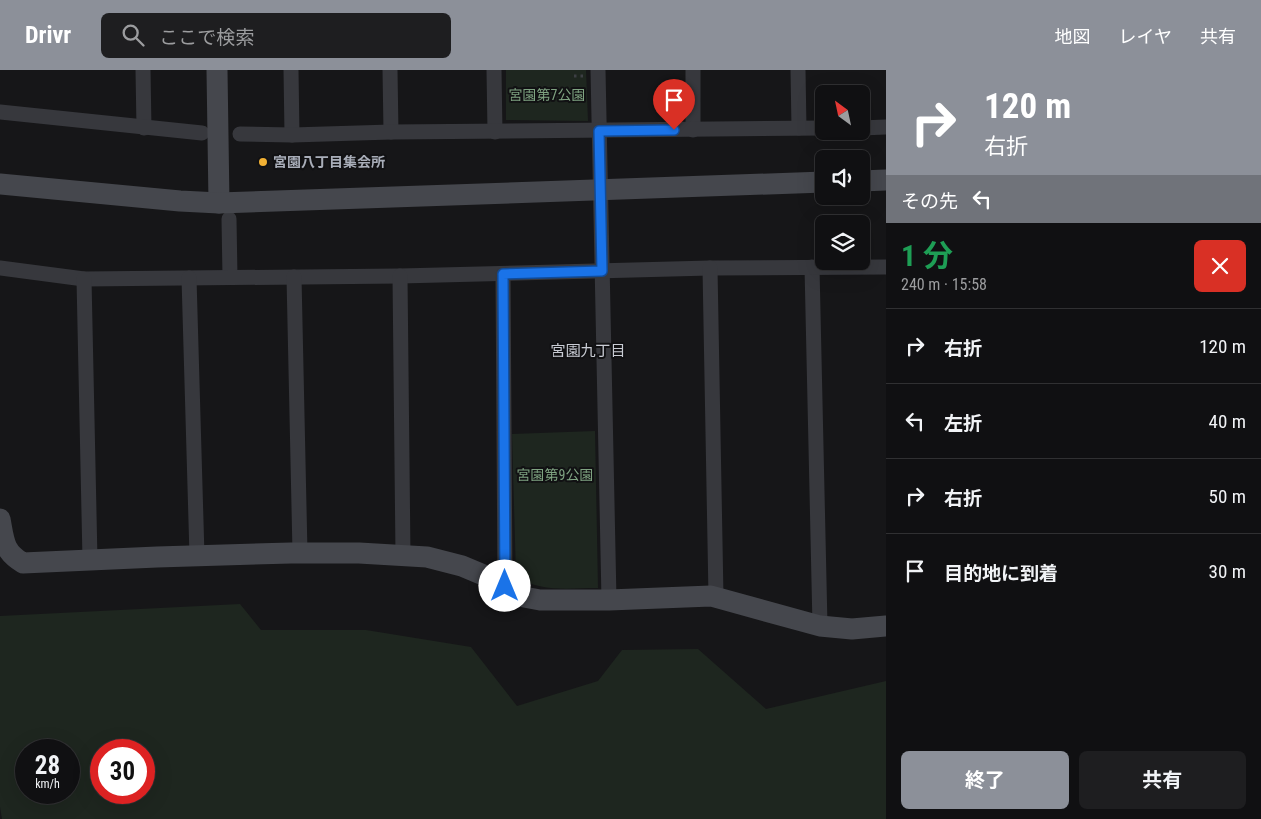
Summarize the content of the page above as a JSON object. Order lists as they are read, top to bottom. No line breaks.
{"districts":["宮園九丁目"],"parks":["宮園第7公園","宮園第9公園"],"places":["宮園八丁目集会所"],"north":"top left","page":{"header":"Drivr","search":"ここで検索","nav":["地図","レイヤ","共有"],"turn":["120 m","右折"],"then":"その先","heading":["1 分","240 m · 15:58"],"list":[{"name":"右折","value":"120 m"},{"name":"左折","value":"40 m"},{"name":"右折","value":"50 m"},{"name":"目的地に到着","value":"30 m"}],"speed":"28 km/h","limit":"30","buttons":["終了","共有"]}}
